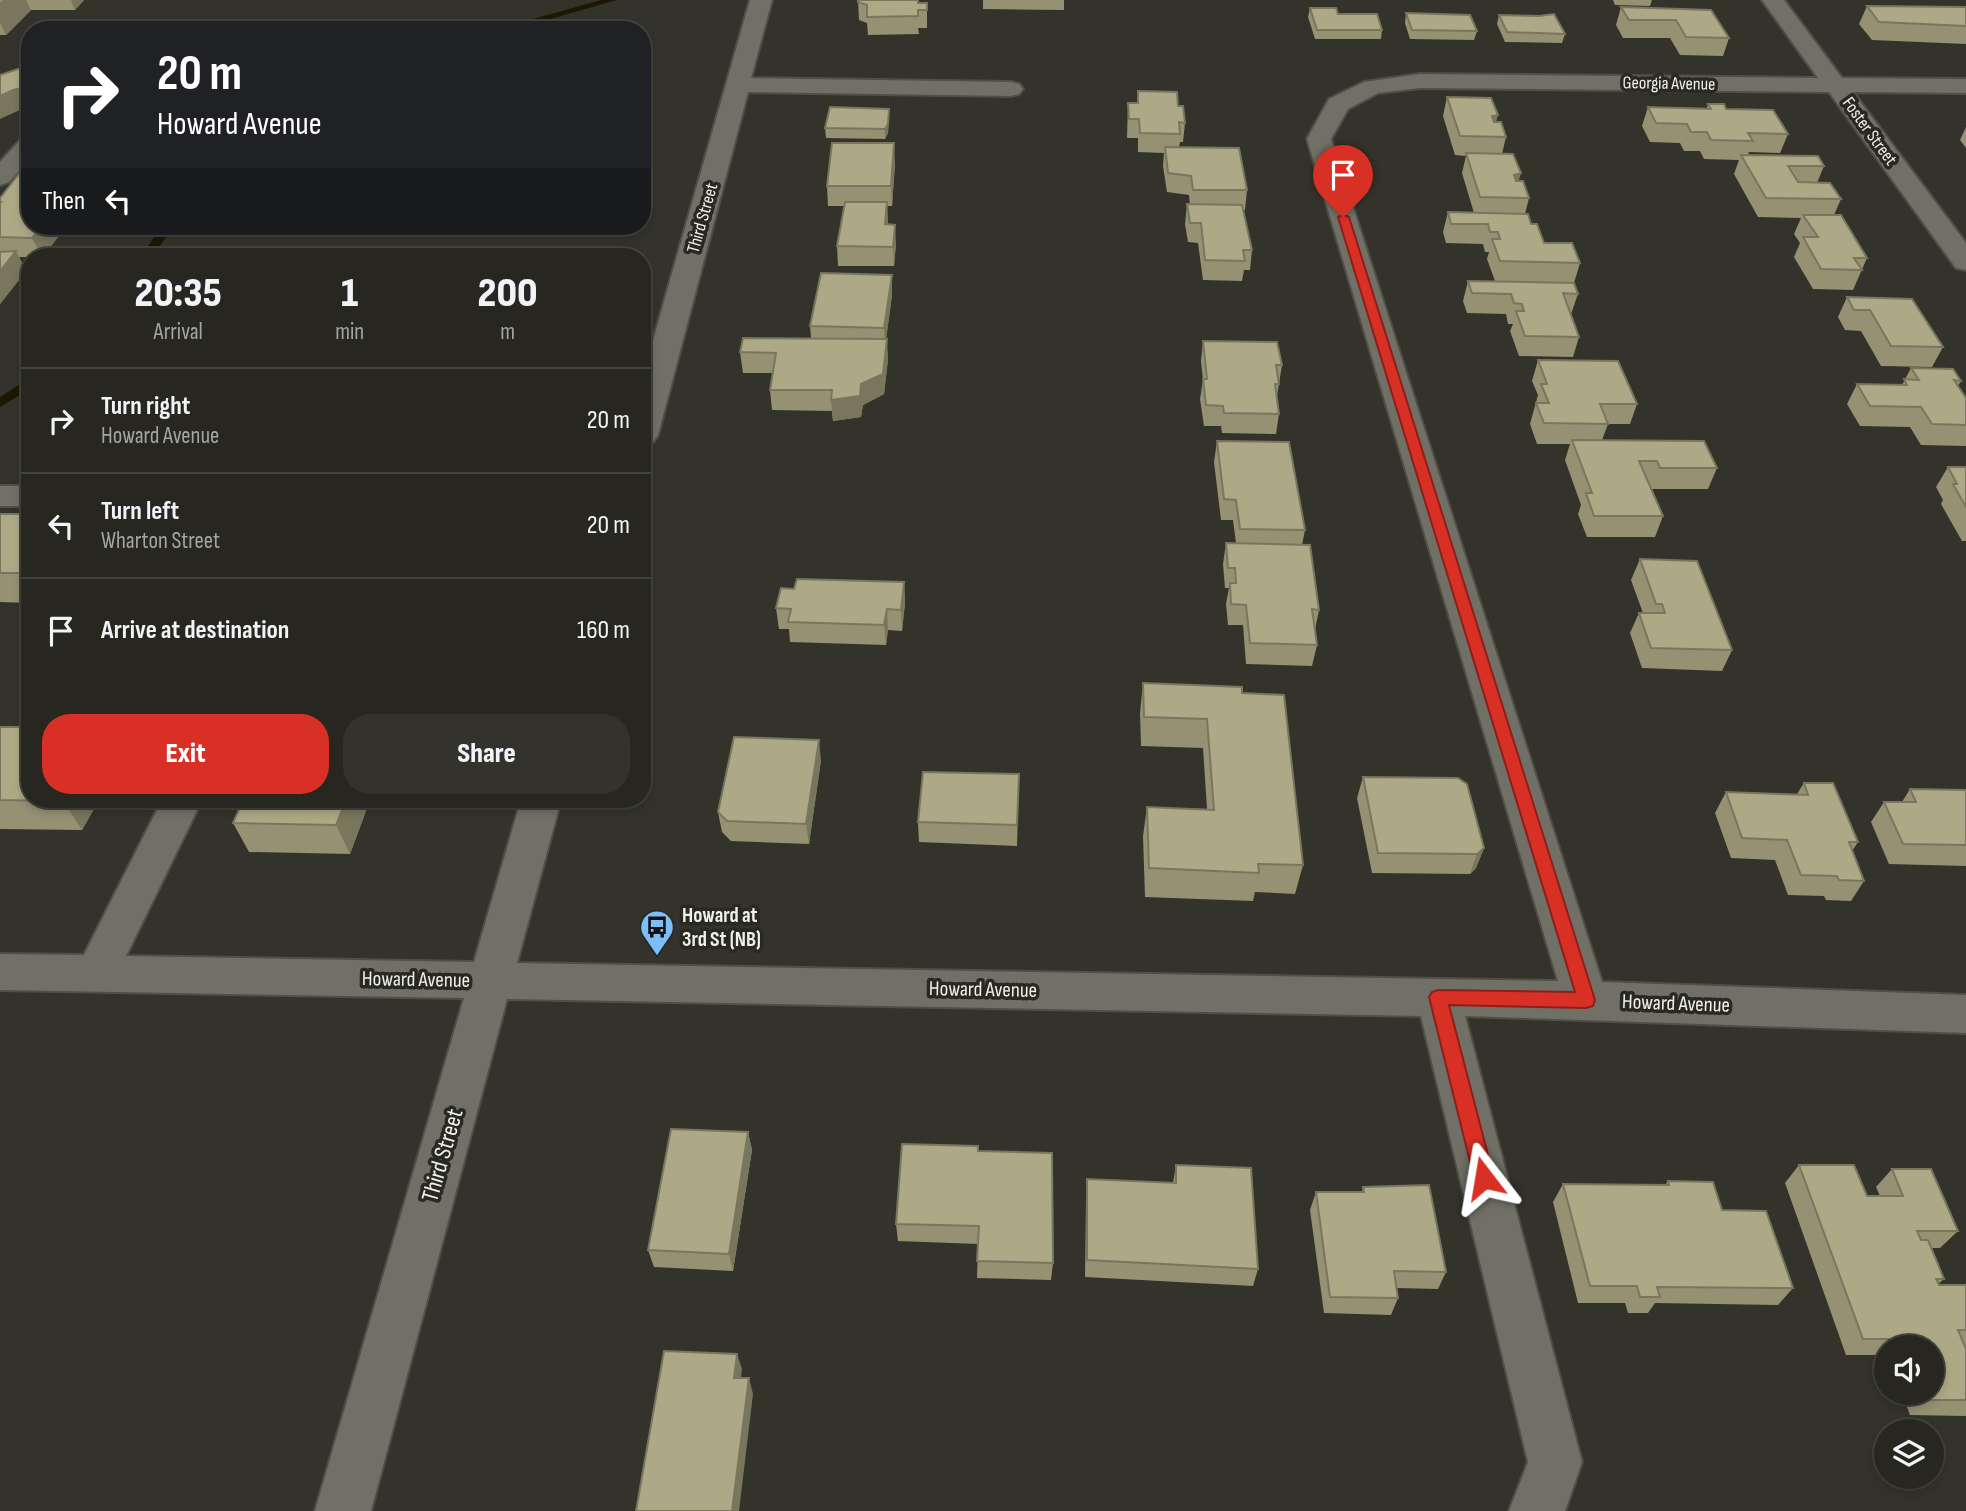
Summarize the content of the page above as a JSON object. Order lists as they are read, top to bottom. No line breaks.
{"streets":{"street":["Georgia Avenue","Foster Street","Third Street","Howard Avenue"]},"crossings":[["Georgia Avenue","Foster Street"],["Georgia Avenue","Howard Avenue"],["Third Street","Howard Avenue"]],"places":{"bus stop":["Howard at 3rd St (NB)"]},"page":{"turn":["20 m","Howard Avenue"],"then":"Then","eta":["20:35","Arrival","1","min","200","m"],"list":[{"name":"Turn right","note":"Howard Avenue","value":"20 m"},{"name":"Turn left","note":"Wharton Street","value":"20 m"},{"name":"Arrive at destination","value":"160 m"}],"buttons":["Exit","Share"]}}
